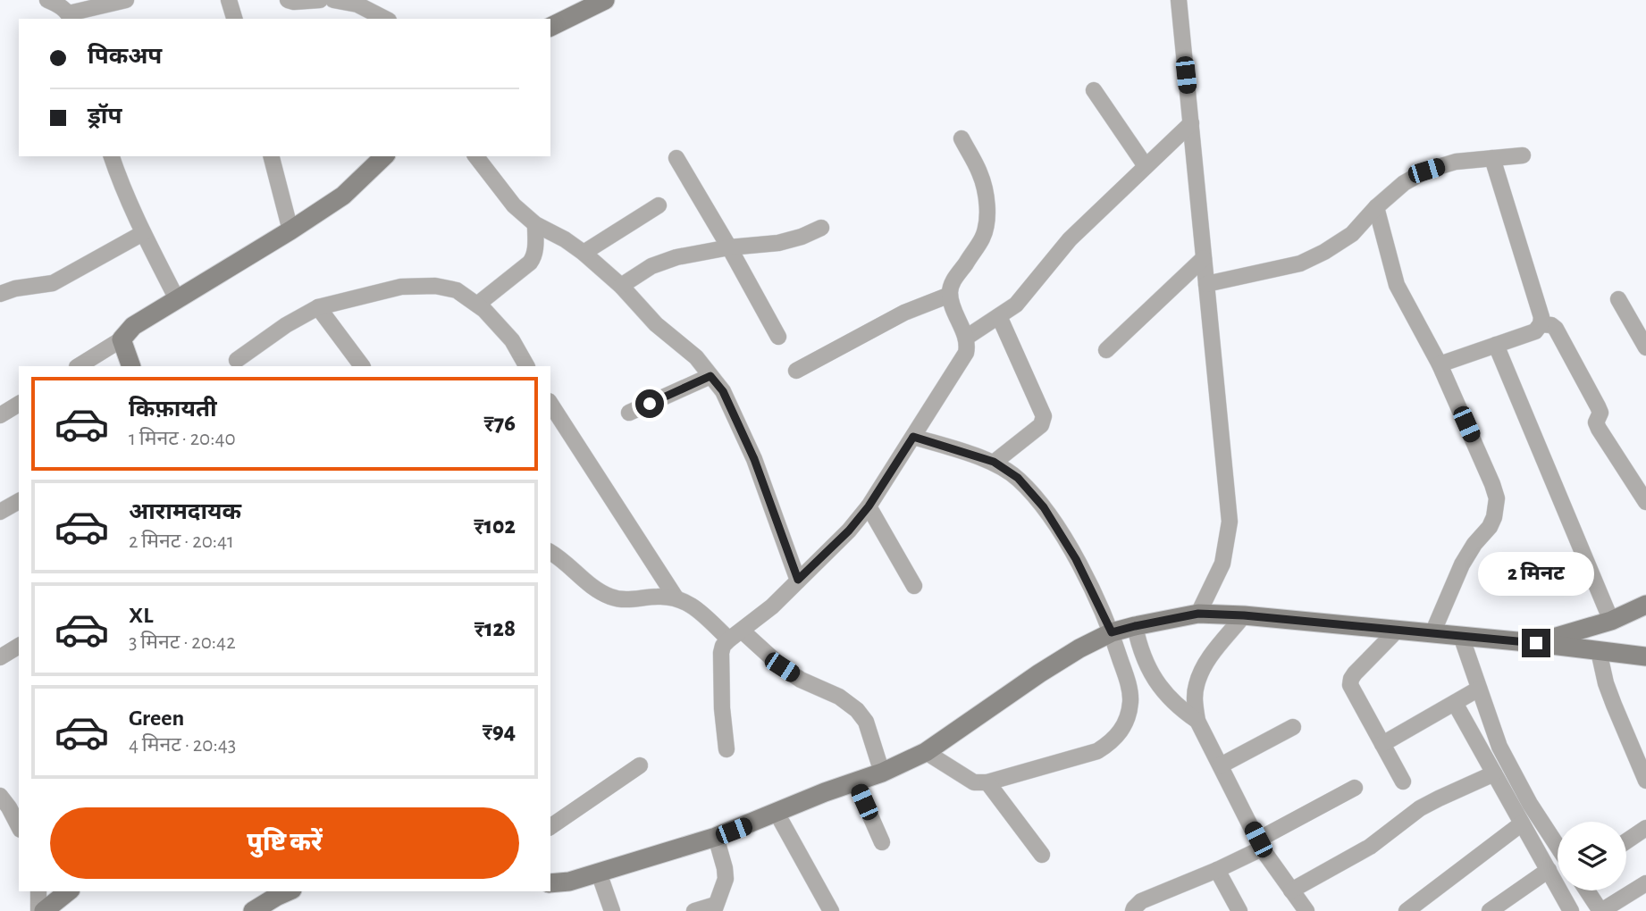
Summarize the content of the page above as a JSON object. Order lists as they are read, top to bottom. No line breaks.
{"page":{"banner":["पिकअप","ड्रॉप"],"list":[{"name":"किफ़ायती","note":"1 मिनट · 20:40","value":"₹76"},{"name":"आरामदायक","note":"2 मिनट · 20:41","value":"₹102"},{"name":"XL","note":"3 मिनट · 20:42","value":"₹128"},{"name":"Green","note":"4 मिनट · 20:43","value":"₹94"}],"bubble":"2 मिनट","buttons":"पुष्टि करें"}}
